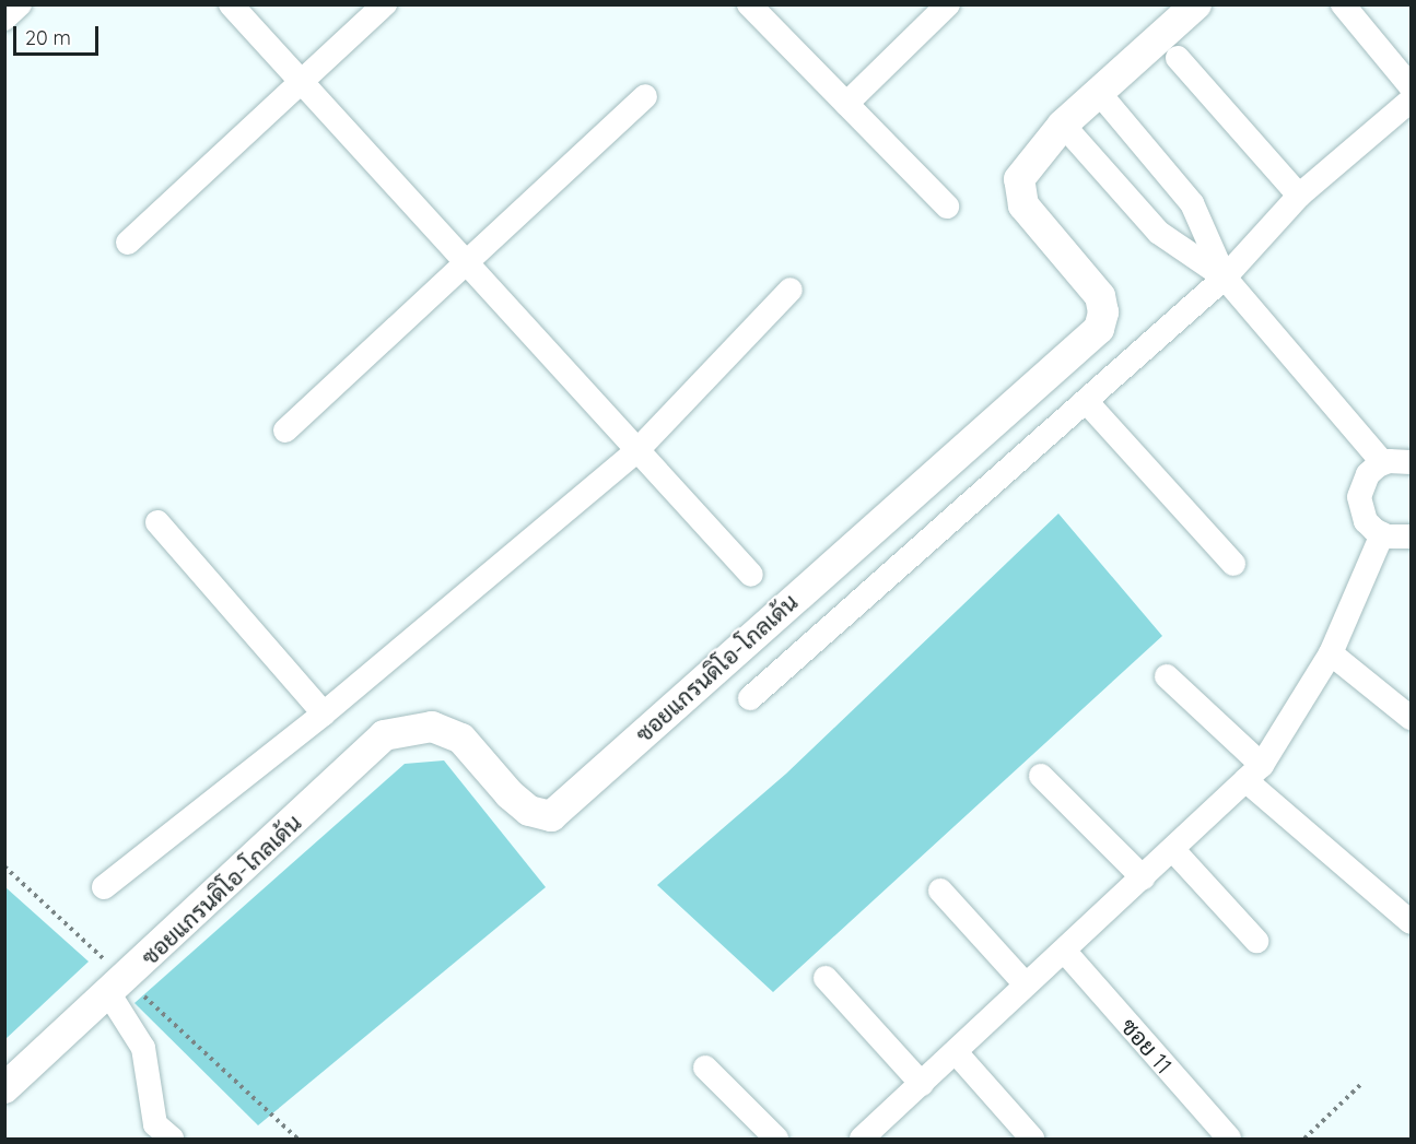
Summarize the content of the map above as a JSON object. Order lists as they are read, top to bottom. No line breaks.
{"streets":{"street":["ซอยแกรนดิโอ-โกลเด้น","ซอย 11"]},"scale_bar":"20 m"}
